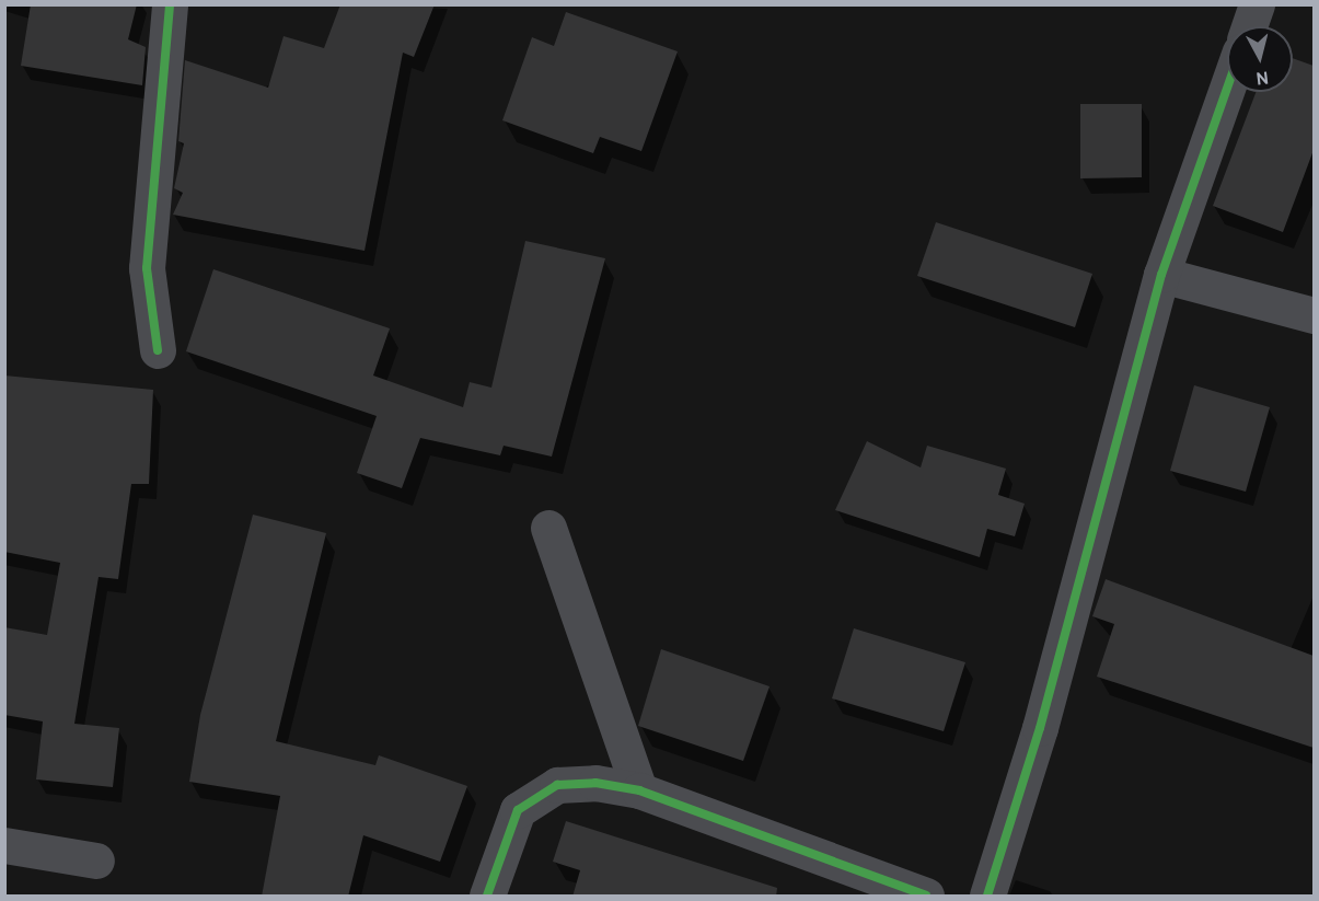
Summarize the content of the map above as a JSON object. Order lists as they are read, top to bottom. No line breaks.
{"north":"bottom"}
